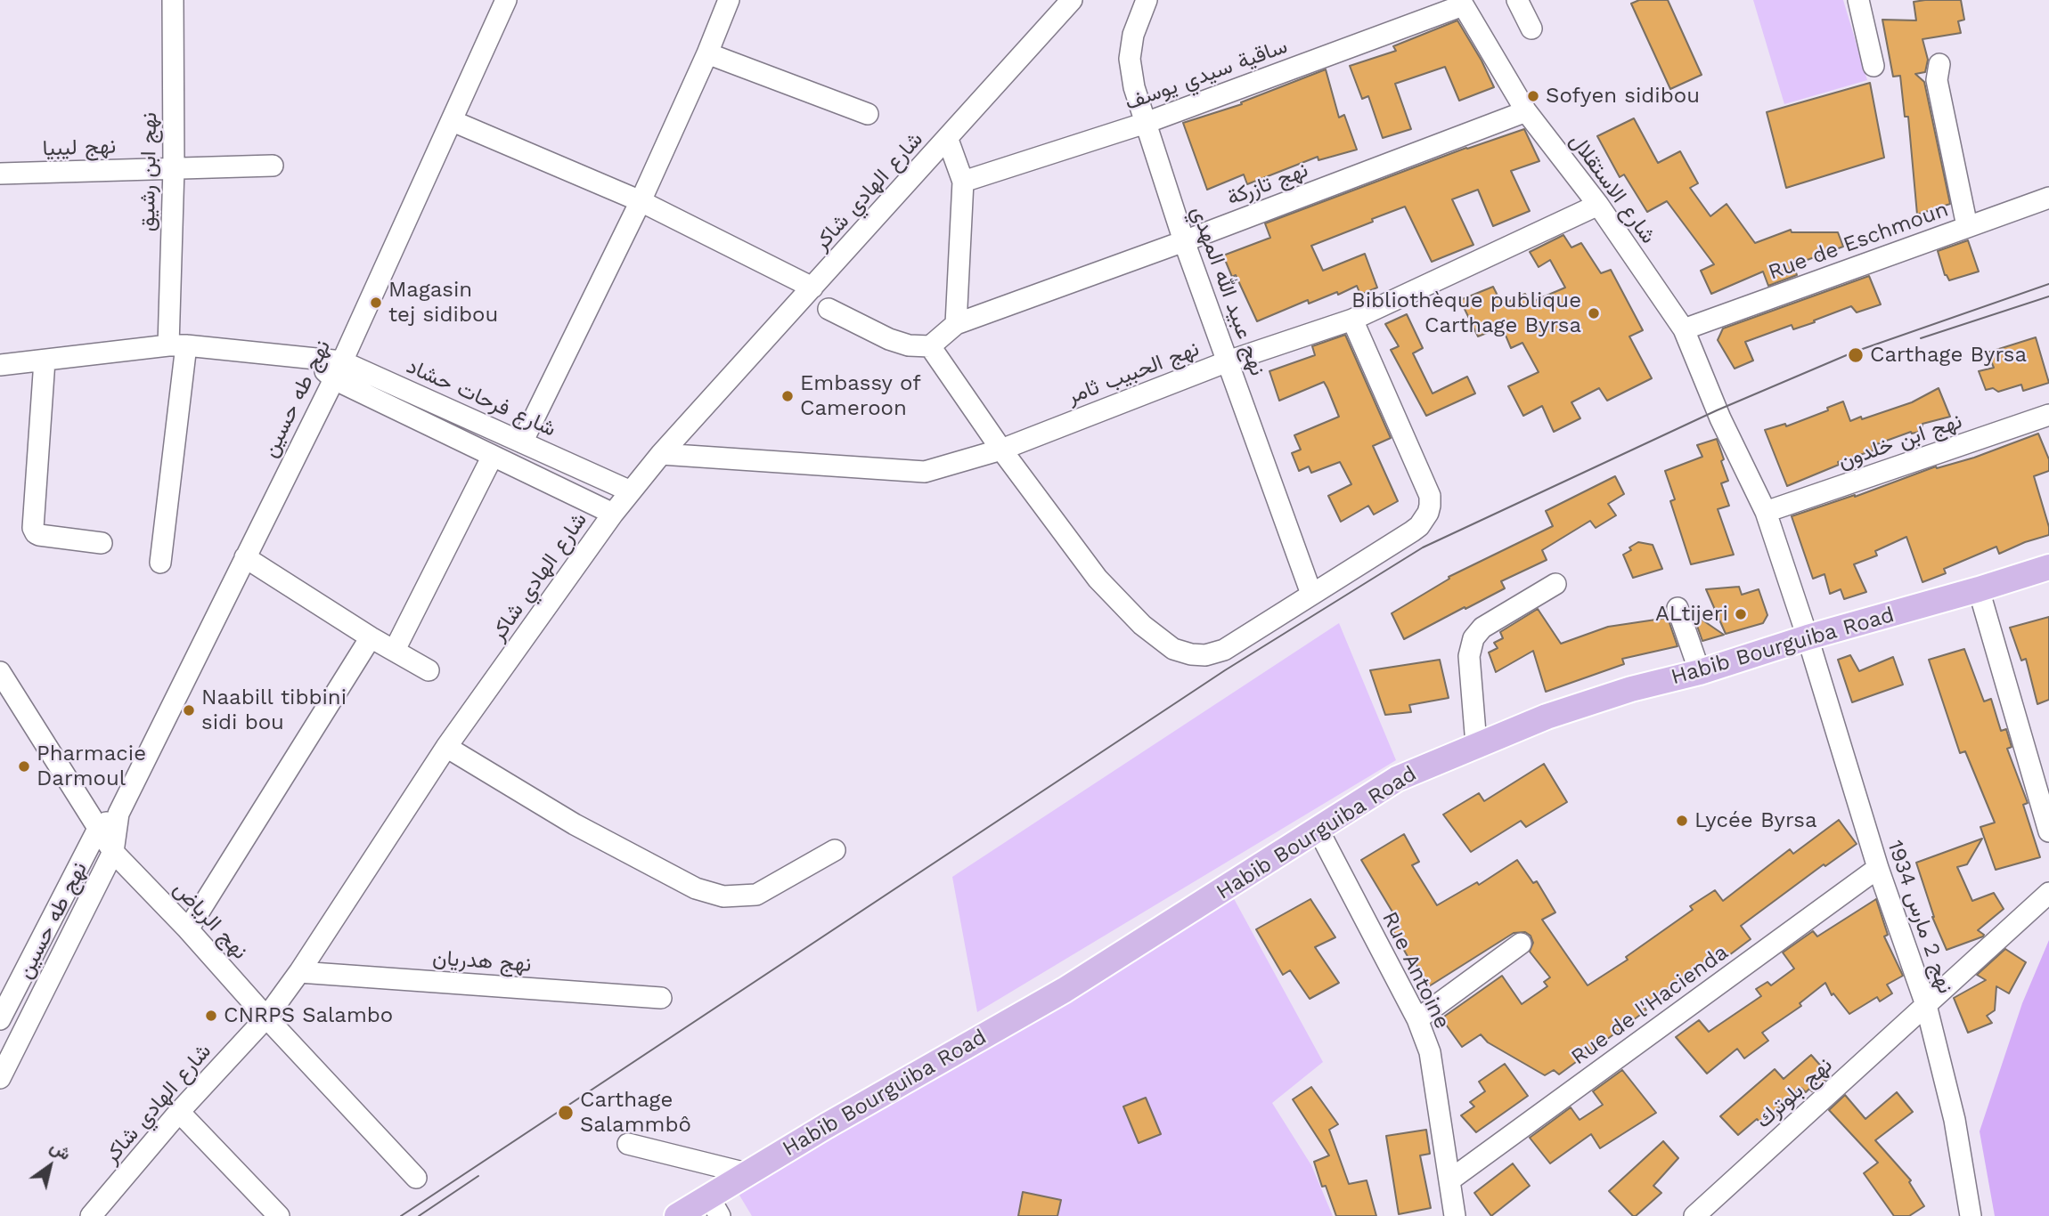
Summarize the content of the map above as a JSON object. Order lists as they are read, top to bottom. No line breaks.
{"streets":{"main road":["Habib Bourguiba Road"],"street":["ساقية سيدي يوسف","نهج ليبيا","نهج ابن رشيق","نهج تازركة","شارع الاستقلال","شارع الهادي شاكر","Rue de Eschmoun","نهج عبيد الله المهدي","نهج الحبيب ثامر","شارع فرحات حشاد","نهج طه حسين","نهج ابن خلدون","نهج 2 مارس 1934","نهج الرياض","نهج هدريان","Rue Antoine","Rue de l'Hacienda","نهج بلوترك"]},"crossings":[["ساقية سيدي يوسف","شارع الاستقلال"],["ساقية سيدي يوسف","نهج عبيد الله المهدي"],["نهج ليبيا","نهج ابن رشيق"],["نهج ابن رشيق","شارع فرحات حشاد"],["نهج تازركة","شارع الاستقلال"],["نهج تازركة","نهج عبيد الله المهدي"],["شارع الاستقلال","Rue de Eschmoun"],["شارع الاستقلال","نهج الحبيب ثامر"],["شارع الاستقلال","نهج ابن خلدون"],["شارع الاستقلال","نهج 2 مارس 1934"],["شارع الهادي شاكر","نهج الحبيب ثامر"],["شارع الهادي شاكر","شارع فرحات حشاد"],["شارع الهادي شاكر","نهج الرياض"],["شارع الهادي شاكر","نهج هدريان"],["نهج عبيد الله المهدي","نهج الحبيب ثامر"],["شارع فرحات حشاد","نهج طه حسين"],["نهج طه حسين","نهج الرياض"],["نهج ابن خلدون","نهج 2 مارس 1934"],["Habib Bourguiba Road","نهج 2 مارس 1934"],["Habib Bourguiba Road","Rue Antoine"],["نهج 2 مارس 1934","Rue de l'Hacienda"],["نهج 2 مارس 1934","نهج بلوترك"],["Rue Antoine","Rue de l'Hacienda"]],"places":["Sofyen sidibou","Magasin tej sidibou","Bibliothèque publique Carthage Byrsa","Carthage Byrsa","Embassy of Cameroon","ALtijeri","Naabill tibbini sidi bou","Pharmacie Darmoul","Lycée Byrsa","CNRPS Salambo","Carthage Salammbô"],"north":"top right"}
